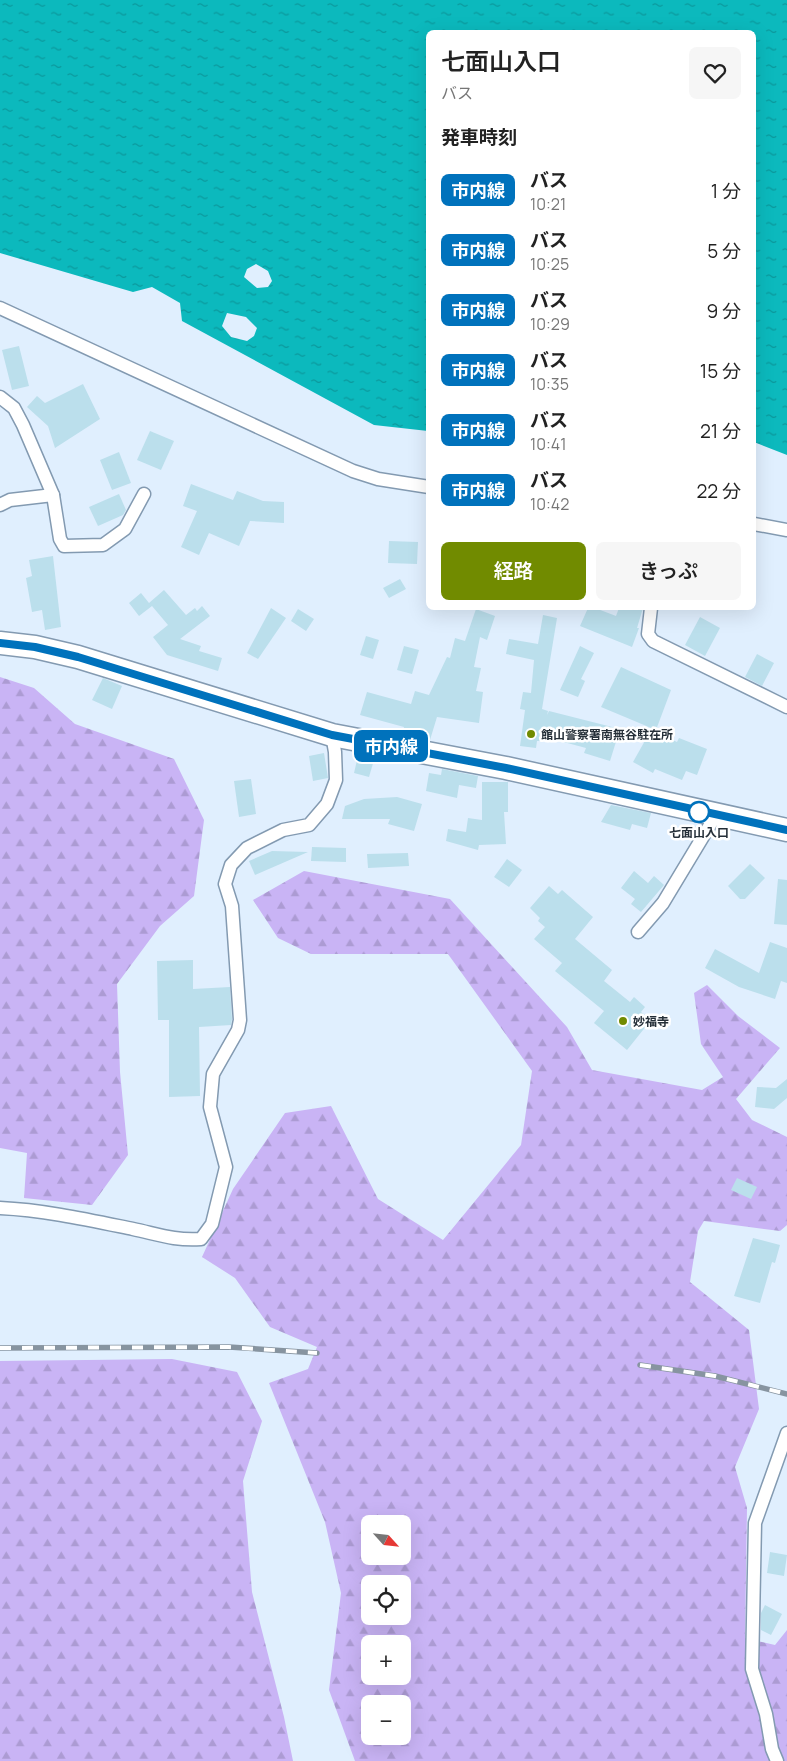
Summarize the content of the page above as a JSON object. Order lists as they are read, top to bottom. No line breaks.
{"places":["館山警察署南無谷駐在所","七面山入口","妙福寺"],"lines":["bus line 市内線"],"north":"bottom right","page":{"on_map":"市内線","heading":[["七面山入口","バス"],"発車時刻"],"list":[{"mark":"市内線","name":"バス","note":"10:21","value":"1 分"},{"mark":"市内線","name":"バス","note":"10:25","value":"5 分"},{"mark":"市内線","name":"バス","note":"10:29","value":"9 分"},{"mark":"市内線","name":"バス","note":"10:35","value":"15 分"},{"mark":"市内線","name":"バス","note":"10:41","value":"21 分"},{"mark":"市内線","name":"バス","note":"10:42","value":"22 分"}],"buttons":["経路","きっぷ"],"map_buttons":["+","−"]}}
